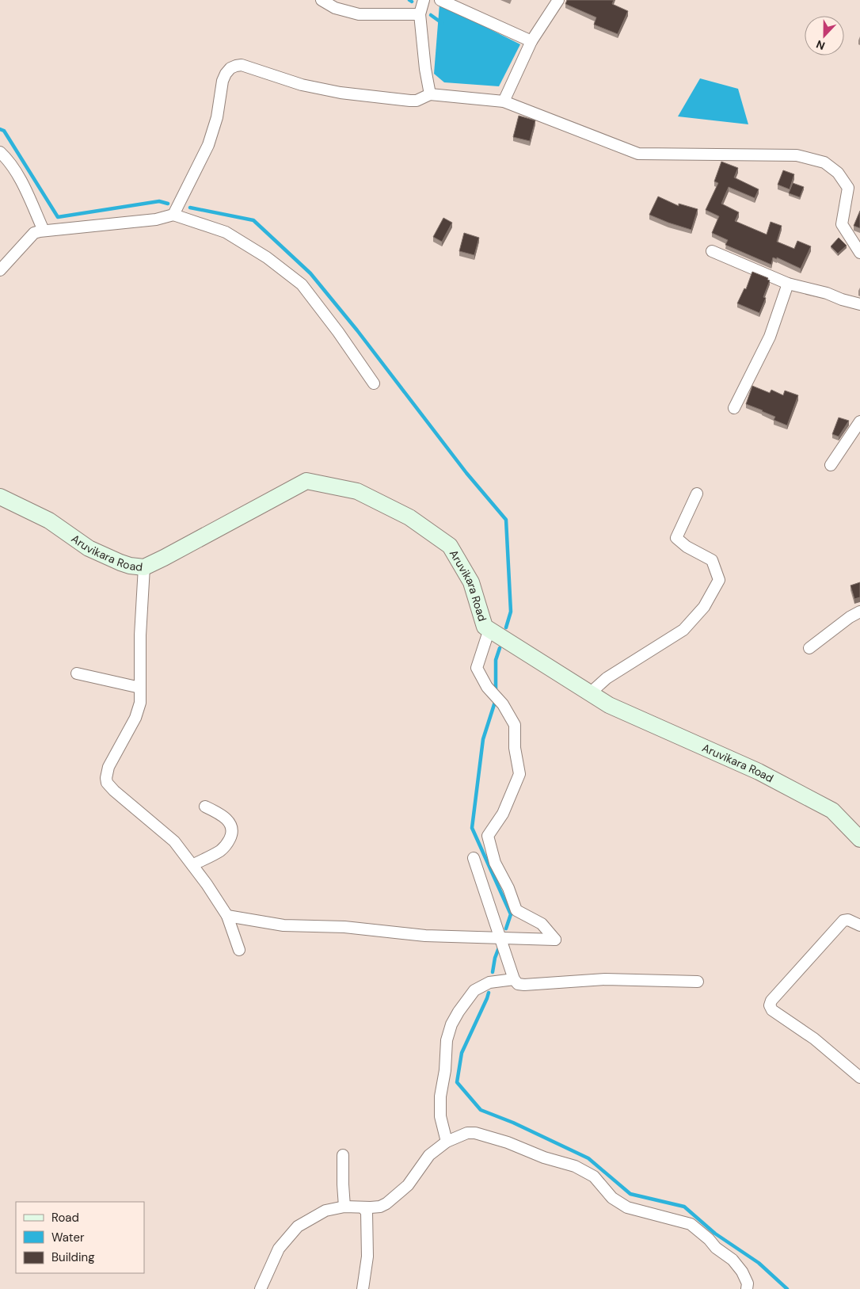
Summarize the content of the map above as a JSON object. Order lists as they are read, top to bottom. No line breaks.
{"streets":{"main road":["Aruvikara Road"]},"legend":["Road","Water","Building"],"north":"bottom"}
